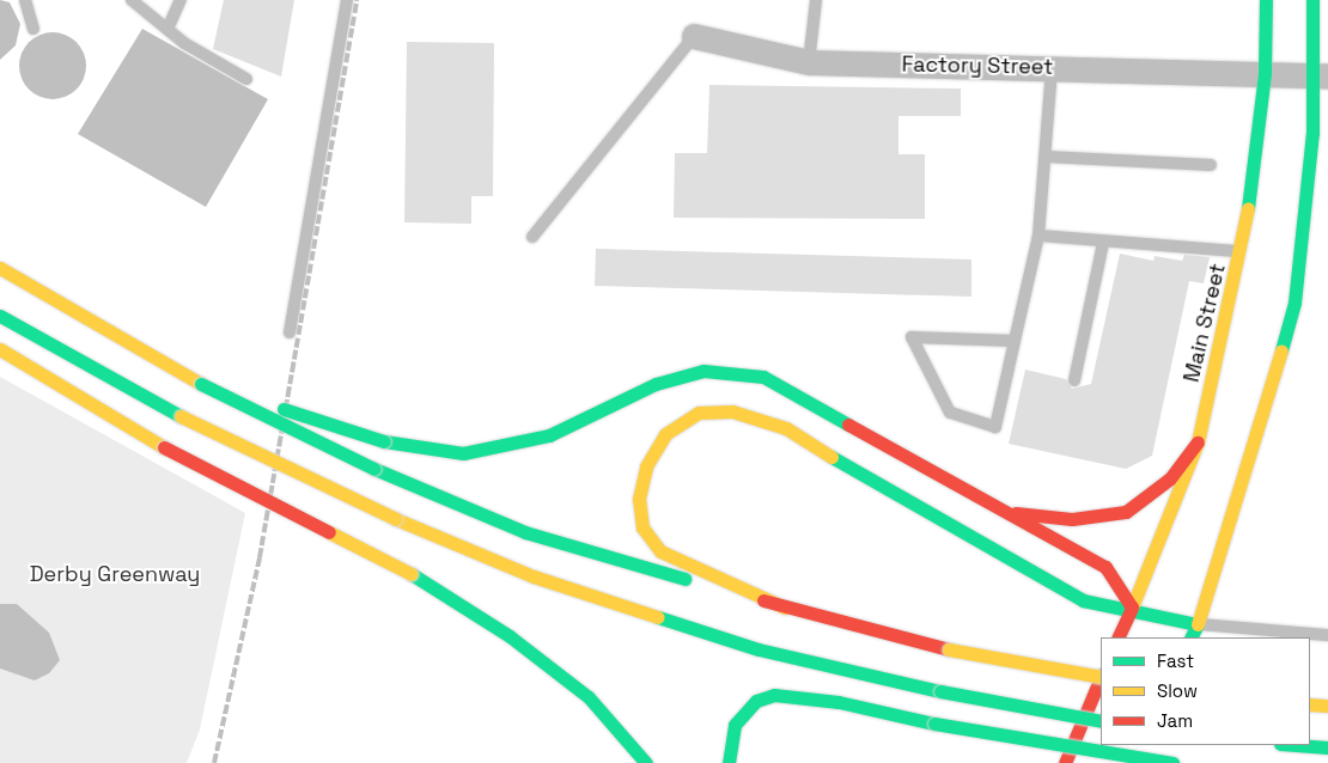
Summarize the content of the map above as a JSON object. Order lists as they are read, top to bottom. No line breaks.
{"streets":{"main road":["Main Street"],"street":["Factory Street"]},"crossings":[["Factory Street","Main Street"]],"parks":["Derby Greenway"],"legend":["Fast","Slow","Jam"]}
